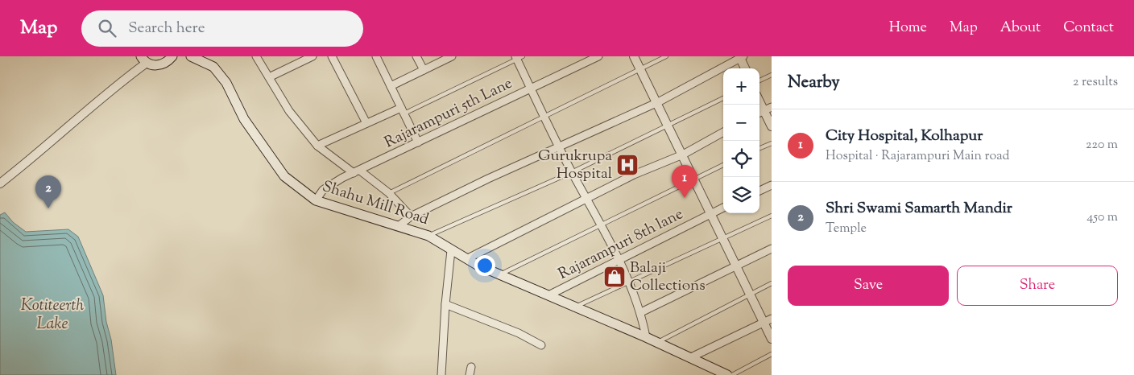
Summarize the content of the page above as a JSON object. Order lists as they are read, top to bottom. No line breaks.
{"streets":{"main road":["Shahu Mill Road"],"street":["Rajarampuri 5th Lane","Rajarampuri 8th lane"]},"crossings":[["Rajarampuri 5th Lane","Shahu Mill Road"],["Shahu Mill Road","Rajarampuri 8th lane"]],"water":["Kotiteerth Lake"],"places":{"hospital":["Gurukrupa Hospital"],"shop":["Balaji Collections"]},"page":{"header":"Map","search":"Search here","nav":["Home","Map","About","Contact"],"heading":["Nearby","2 results"],"map_buttons":["+","−"],"list":[{"mark":"1","name":"City Hospital, Kolhapur","note":"Hospital · Rajarampuri Main road","value":"220 m"},{"mark":"2","name":"Shri Swami Samarth Mandir","note":"Temple","value":"450 m"}],"pins":["1","2"],"buttons":["Save","Share"]}}
